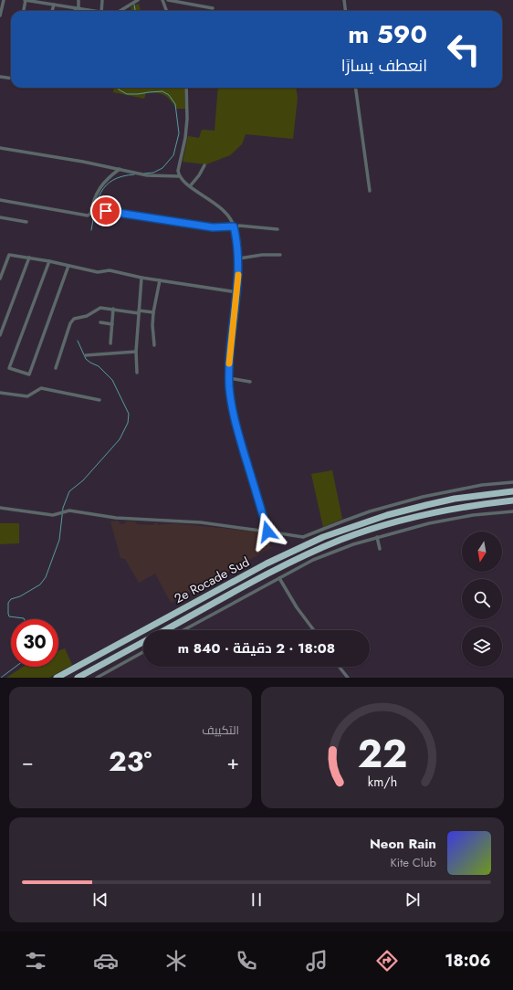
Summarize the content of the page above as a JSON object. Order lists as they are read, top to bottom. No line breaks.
{"streets":{"highway":["2e Rocade Sud"]},"north":"bottom","page":{"turn":["590 m","انعطف يسارًا"],"limit":"30","trip":"18:08 · 2 دقيقة · 840 m","tile":"التكييف","heat":["−","23°","+"],"song":["Neon Rain","Kite Club"],"tabs":"18:06","gauge":["22","km/h"]}}
